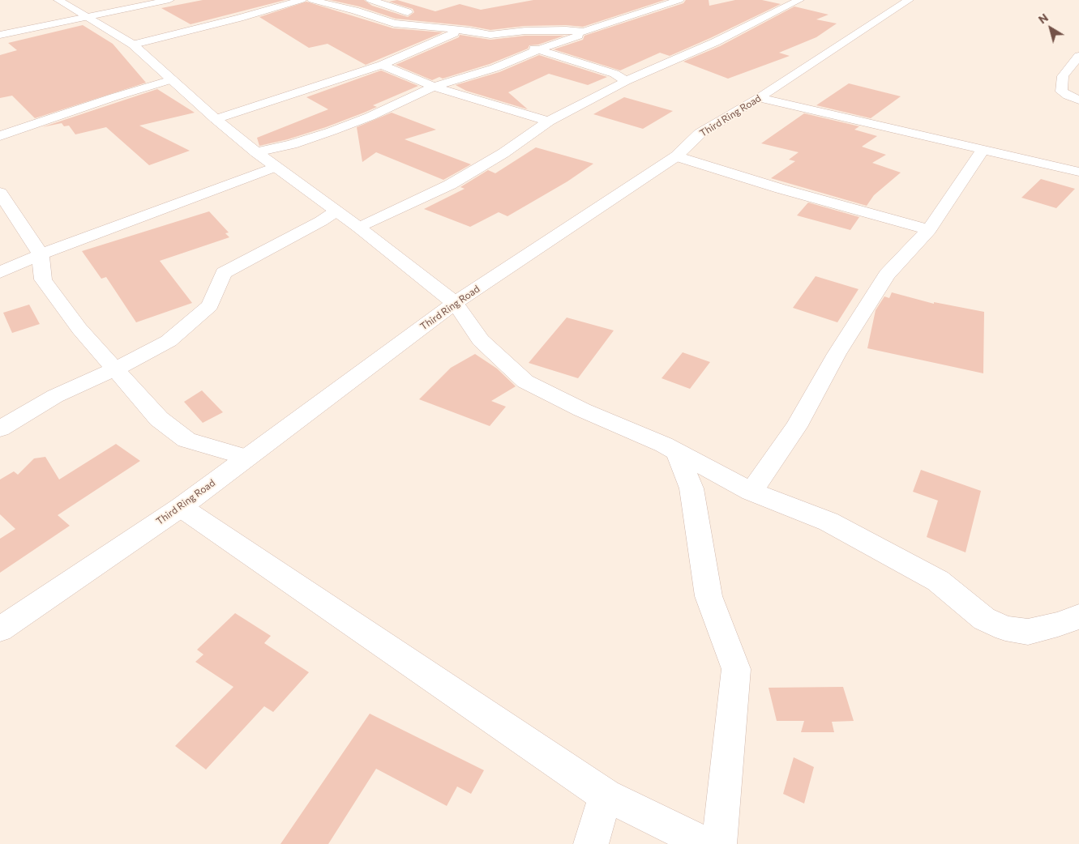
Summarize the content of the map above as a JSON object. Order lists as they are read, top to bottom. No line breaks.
{"streets":{"street":["Third Ring Road"]},"north":"top left"}
